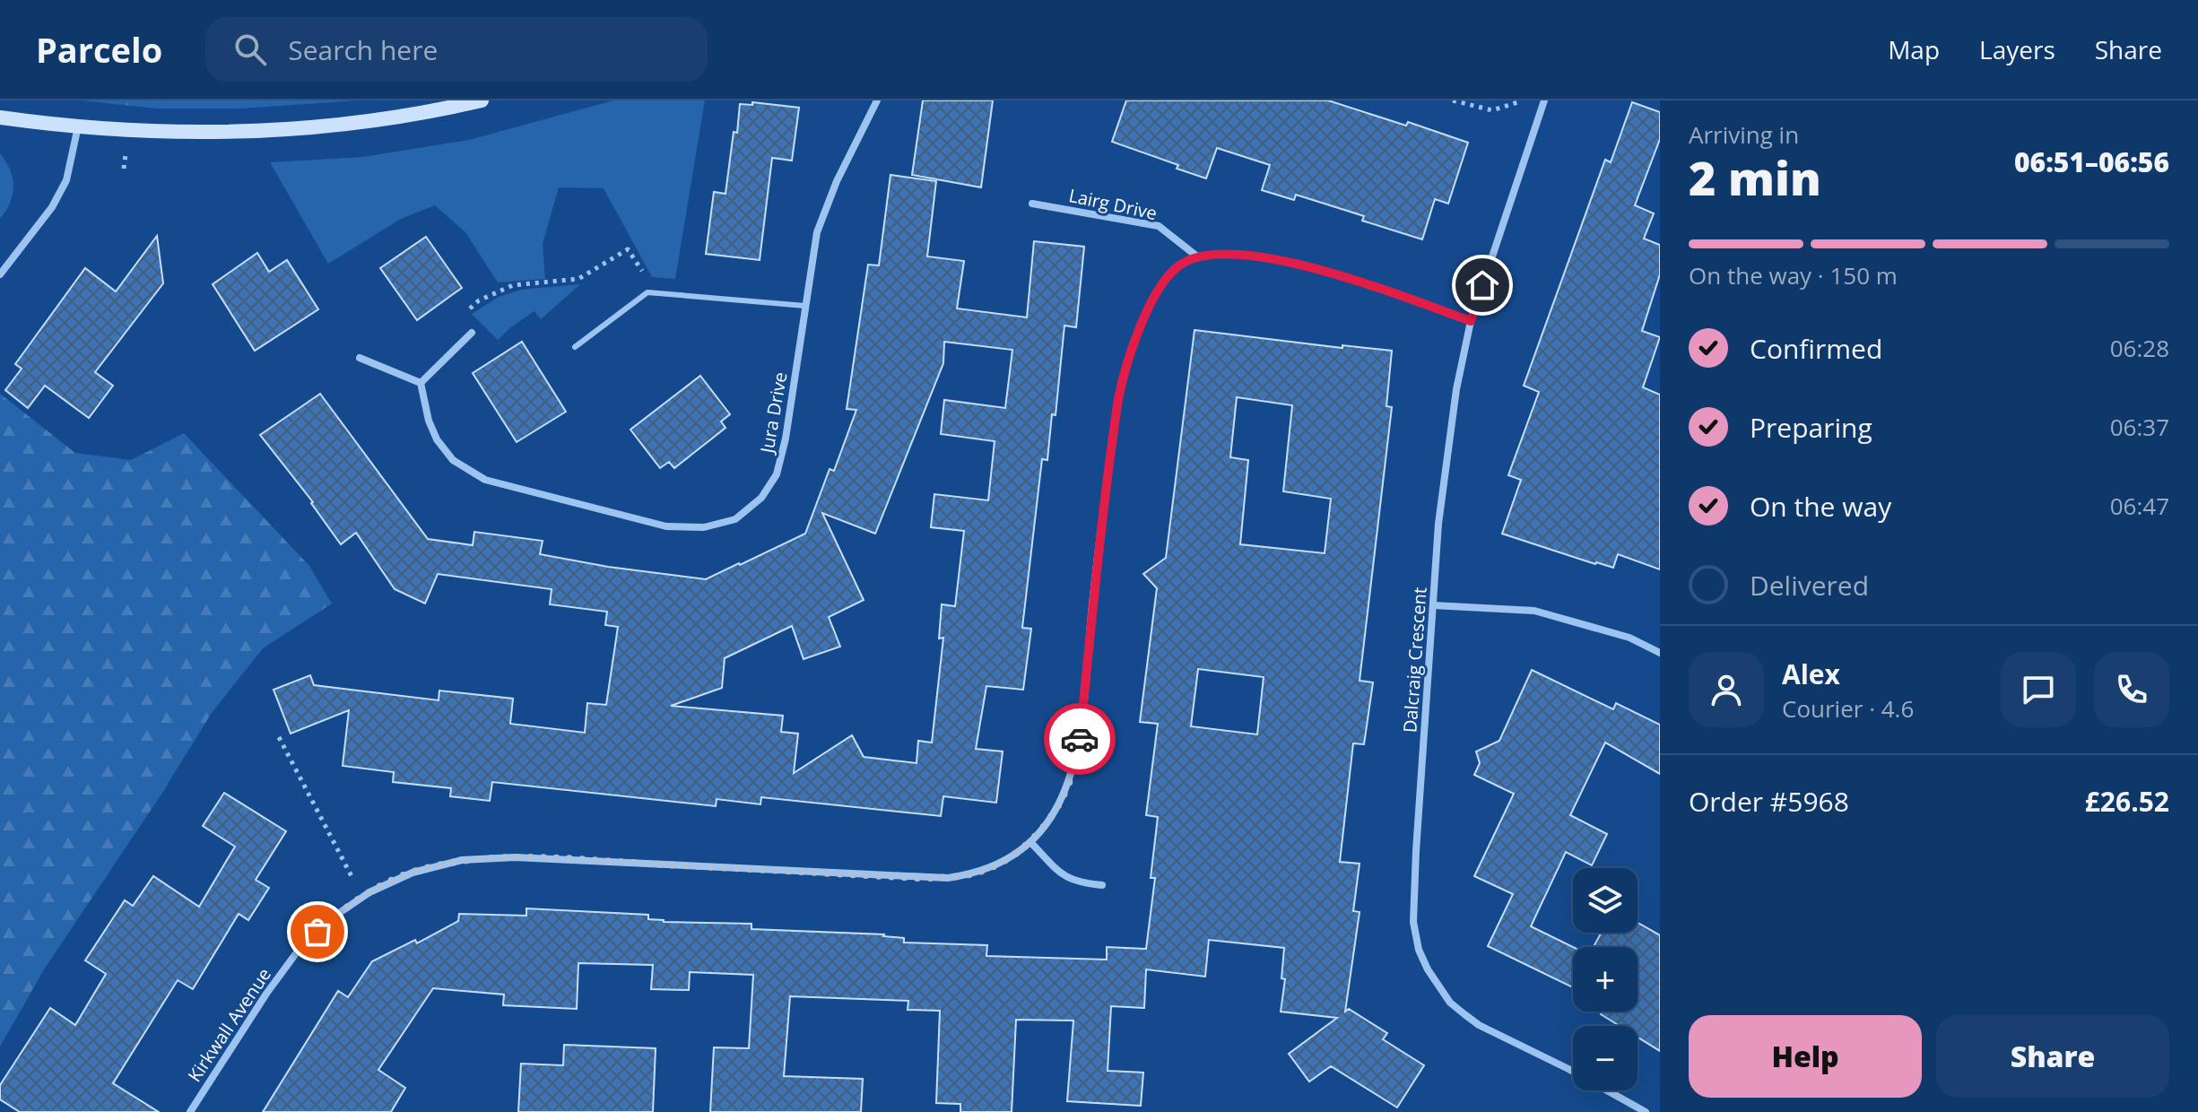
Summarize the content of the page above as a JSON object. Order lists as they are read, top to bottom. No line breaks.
{"streets":{"street":["Lairg Drive","Jura Drive","Dalcraig Crescent","Kirkwall Avenue"]},"crossings":[["Lairg Drive","Kirkwall Avenue"]],"page":{"header":"Parcelo","search":"Search here","nav":["Map","Layers","Share"],"heading":["2 min","Arriving in","06:51–06:56"],"panel":["Alex","Courier · 4.6","Order #5968","£26.52"],"bar":"On the way · 150 m","list":[["Confirmed","06:28"],["Preparing","06:37"],["On the way","06:47"],"Delivered"],"map_buttons":["+","−"],"buttons":["Help","Share"]}}
